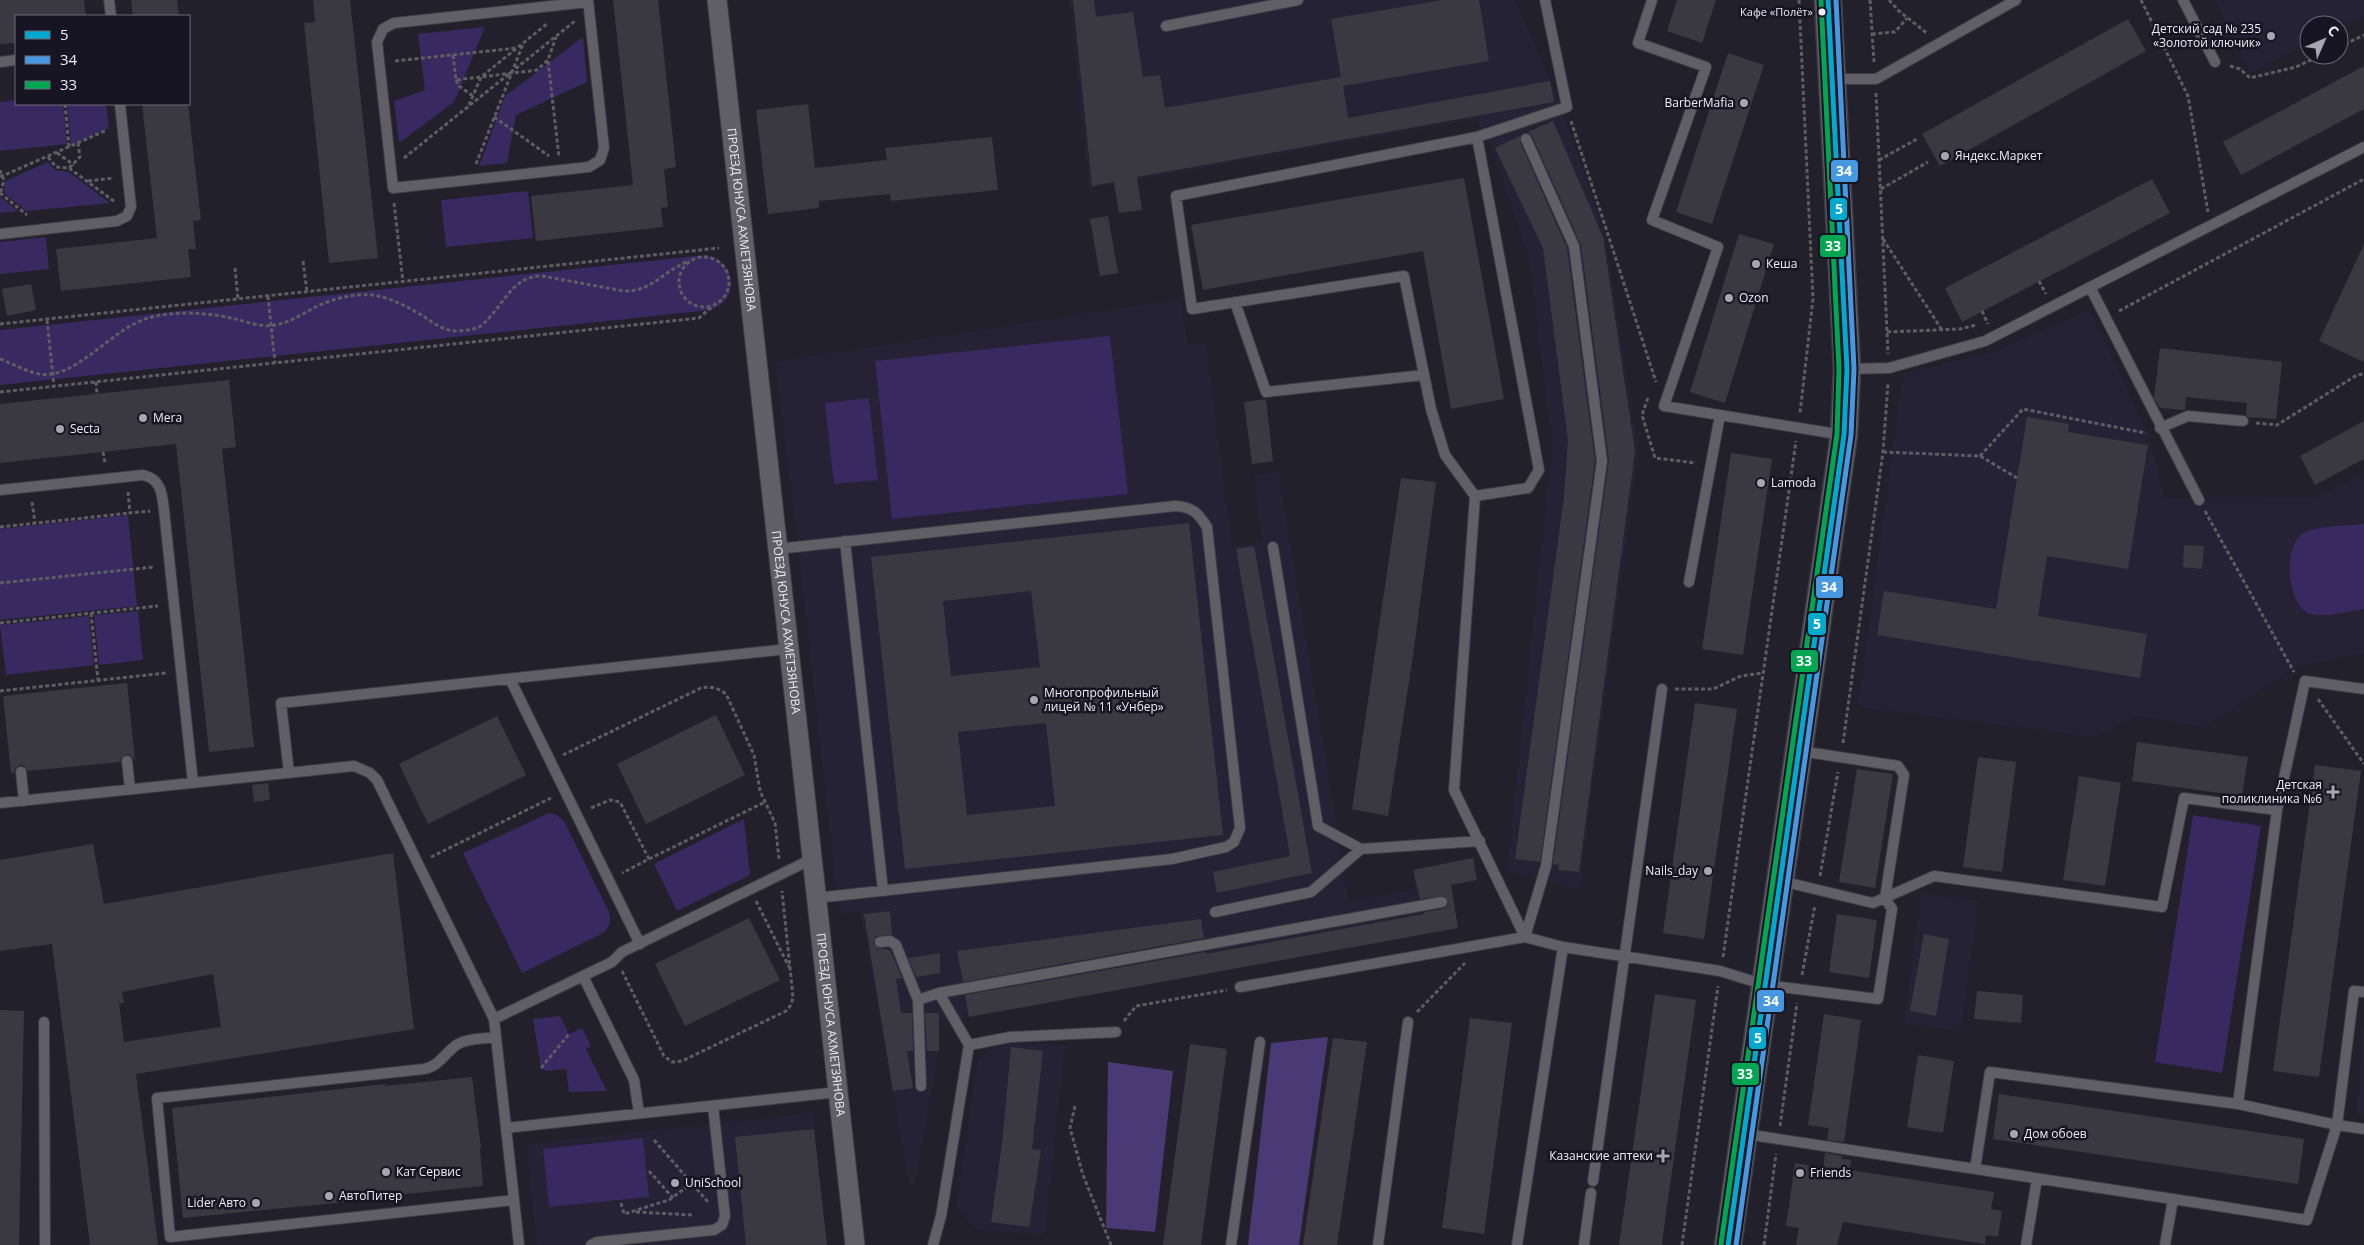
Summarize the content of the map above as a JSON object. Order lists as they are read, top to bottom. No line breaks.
{"streets":{"street":["ПРОЕЗД ЮНУСА АХМЕТЗЯНОВА"]},"places":{"other":["Кафе «Полёт»","Детский сад № 235 «Золотой ключик»","BarberMafia","Яндекс.Маркет","Кеша","Ozon","Mera","Secta","Lamoda","Многопрофильный лицей № 11 «Унбер»","Nails_day","Дом обоев","Кат Сервис","Friends","UniSchool","АвтоПитер","Lider Авто"],"health":["Детская поликлиника №6","Казанские аптеки"]},"lines":["transit line 5","transit line 34","transit line 33"],"legend":["5","34","33"],"north":"top right"}
